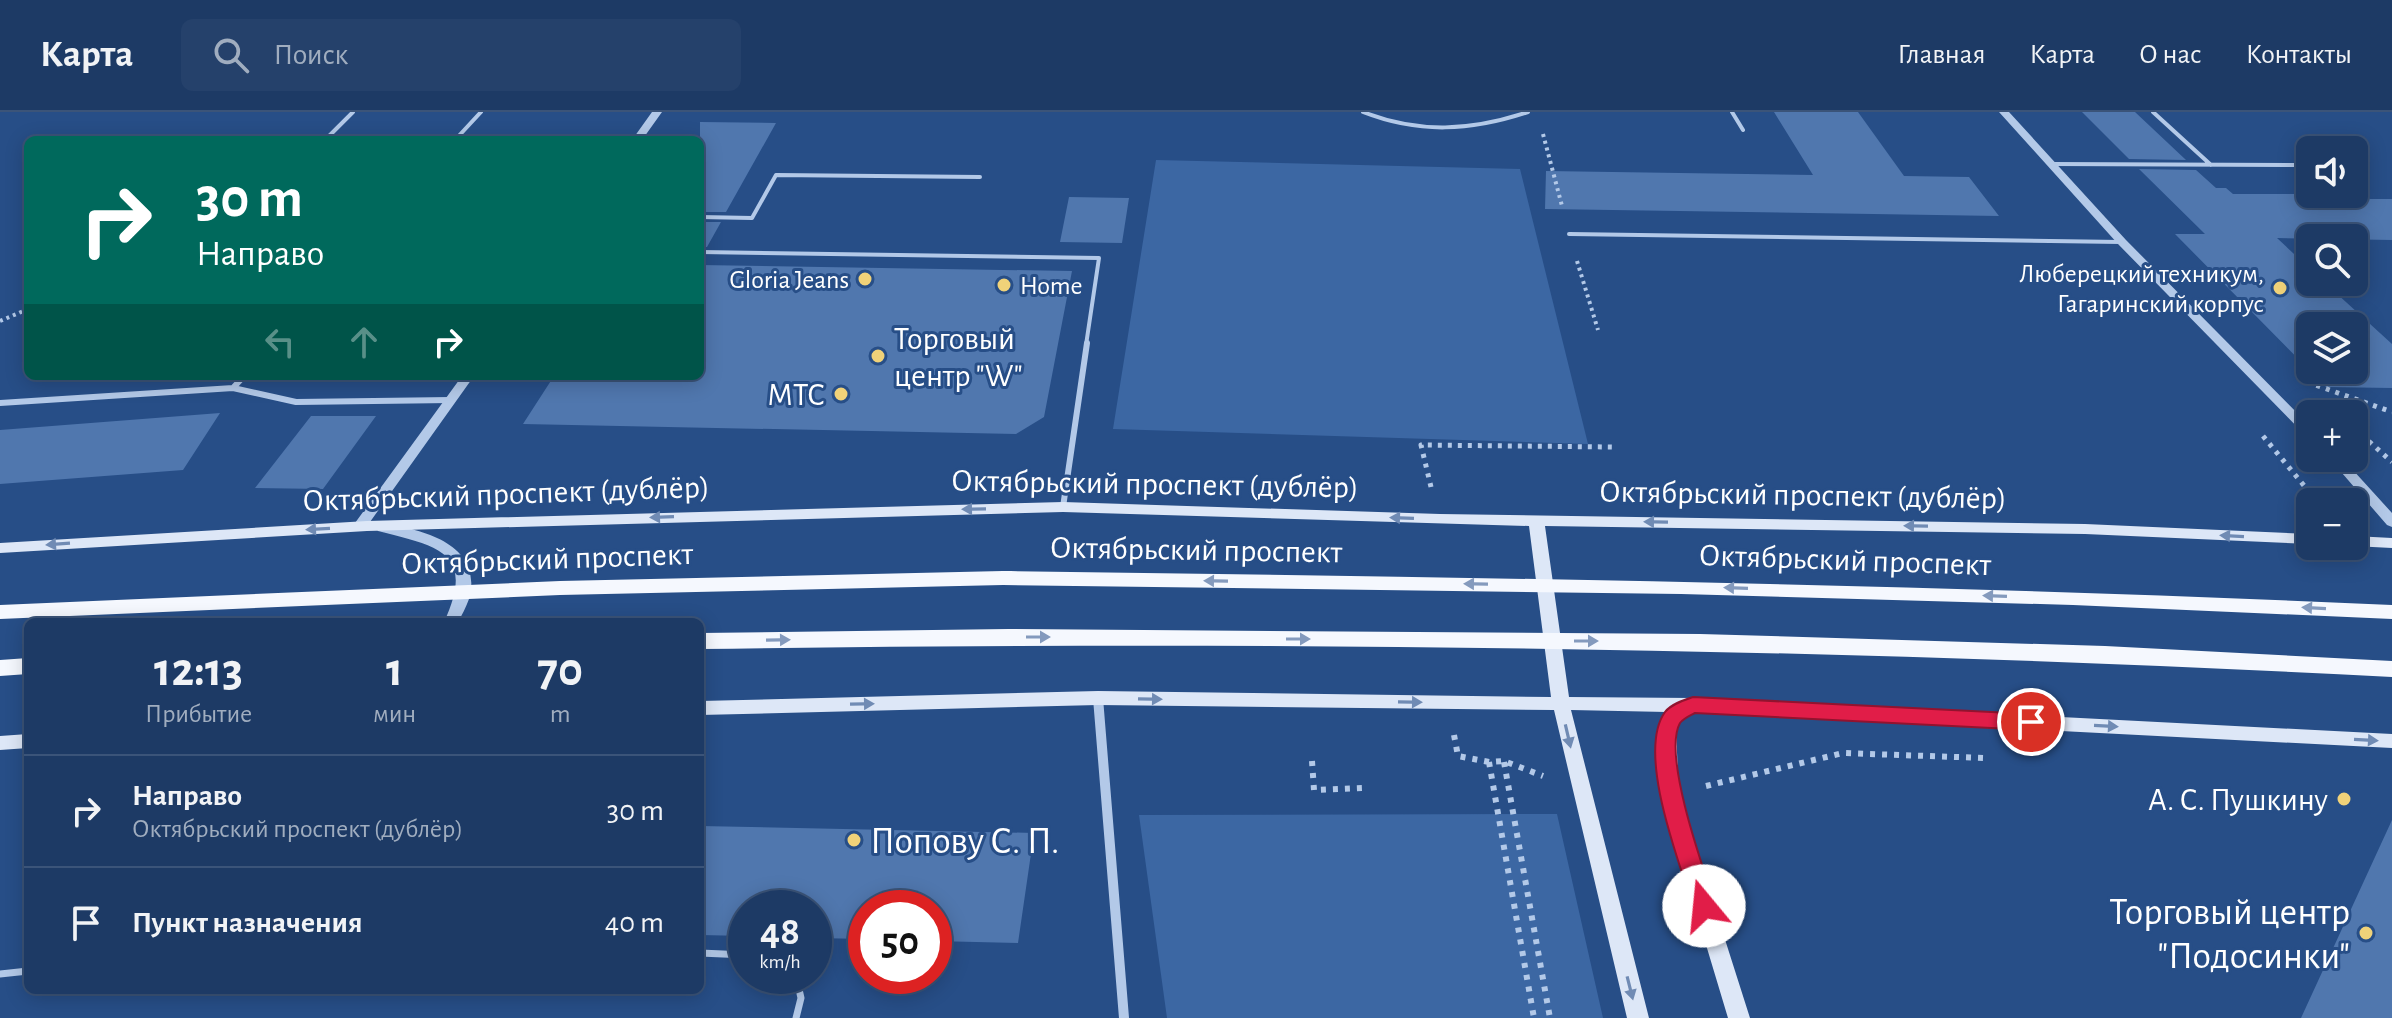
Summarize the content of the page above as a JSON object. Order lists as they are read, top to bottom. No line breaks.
{"streets":{"main road":["Октябрьский проспект (дублёр)","Октябрьский проспект"]},"places":["Gloria Jeans","Home","Люберецкий техникум, Гагаринский корпус","Торговый центр \"W\"","МТС","А. С. Пушкину","Попову С. П.","Торговый центр \"Подосинки\""],"page":{"header":"Карта","search":"Поиск","nav":["Главная","Карта","О нас","Контакты"],"map_buttons":["+","−"],"turn":["30 m","Направо"],"eta":["12:13","Прибытие","1","мин","70","m"],"list":[{"name":"Направо","note":"Октябрьский проспект (дублёр)","value":"30 m"},{"name":"Пункт назначения","value":"40 m"}],"speed":"48 km/h","limit":"50"}}
